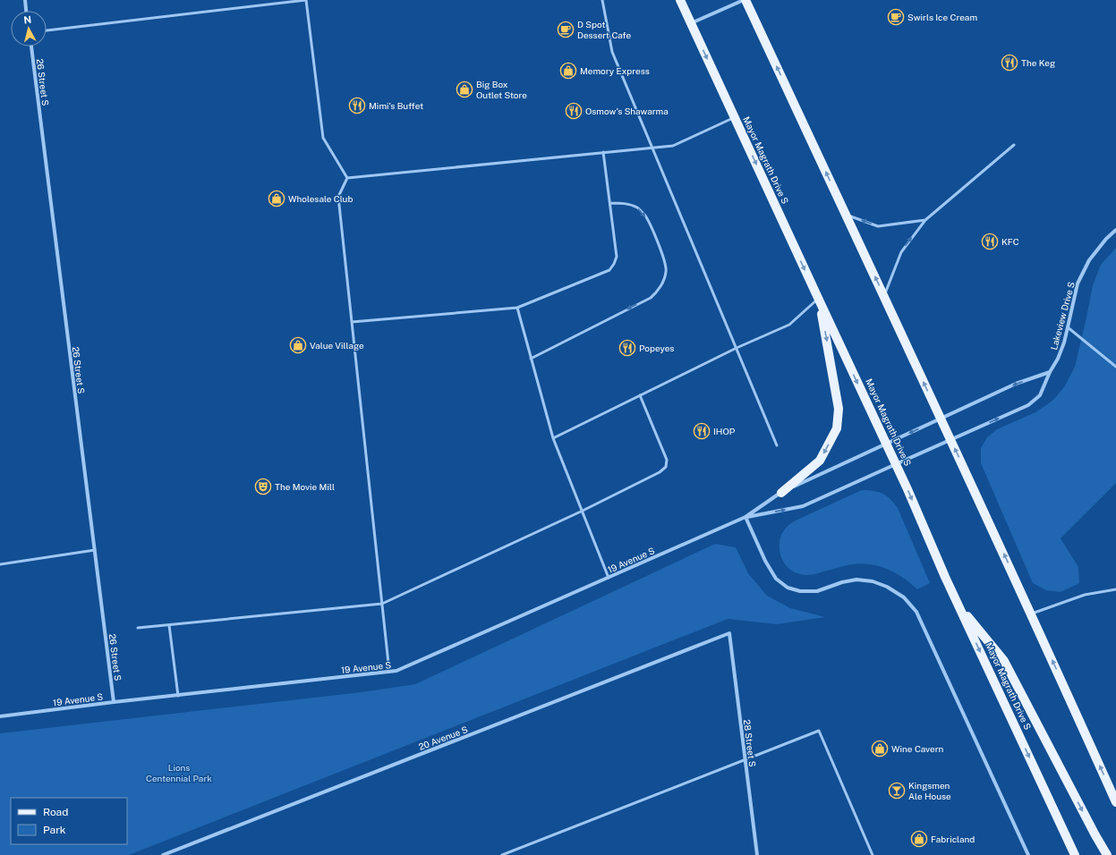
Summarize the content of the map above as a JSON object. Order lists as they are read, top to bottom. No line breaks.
{"streets":{"main road":["Mayor Magrath Drive S"],"street":["26 Street S","Lakeview Drive S","19 Avenue S","20 Avenue S","28 Street S"]},"crossings":[["26 Street S","19 Avenue S"],["Mayor Magrath Drive S","19 Avenue S"],["Lakeview Drive S","19 Avenue S"],["20 Avenue S","28 Street S"]],"parks":["Lions Centennial Park"],"places":{"cafe":["Swirls Ice Cream","D Spot Dessert Cafe"],"restaurant":["The Keg","Mimi's Buffet","Osmow's Shawarma","KFC","Popeyes","IHOP"],"shop":["Memory Express","Big Box Outlet Store","Wholesale Club","Value Village","Wine Cavern","Fabricland"],"theatre":["The Movie Mill"],"bar":["Kingsmen Ale House"]},"legend":["Road","Park"],"north":"top"}
